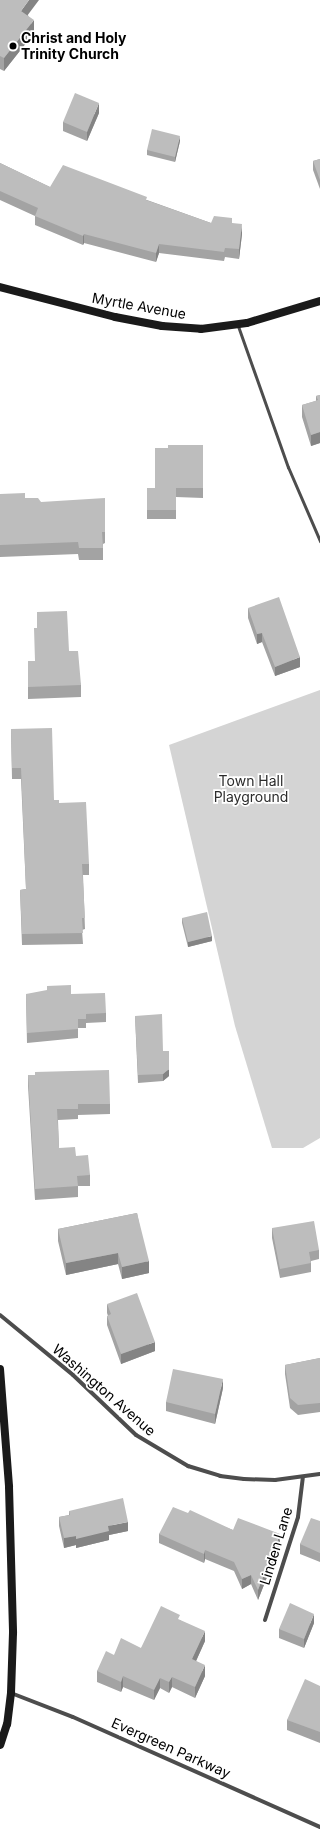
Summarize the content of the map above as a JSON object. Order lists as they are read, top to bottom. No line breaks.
{"streets":{"main road":["Myrtle Avenue"],"street":["Washington Avenue","Linden Lane","Evergreen Parkway"]},"crossings":[["Washington Avenue","Linden Lane"]],"parks":["Town Hall Playground"],"places":["Christ and Holy Trinity Church"]}
